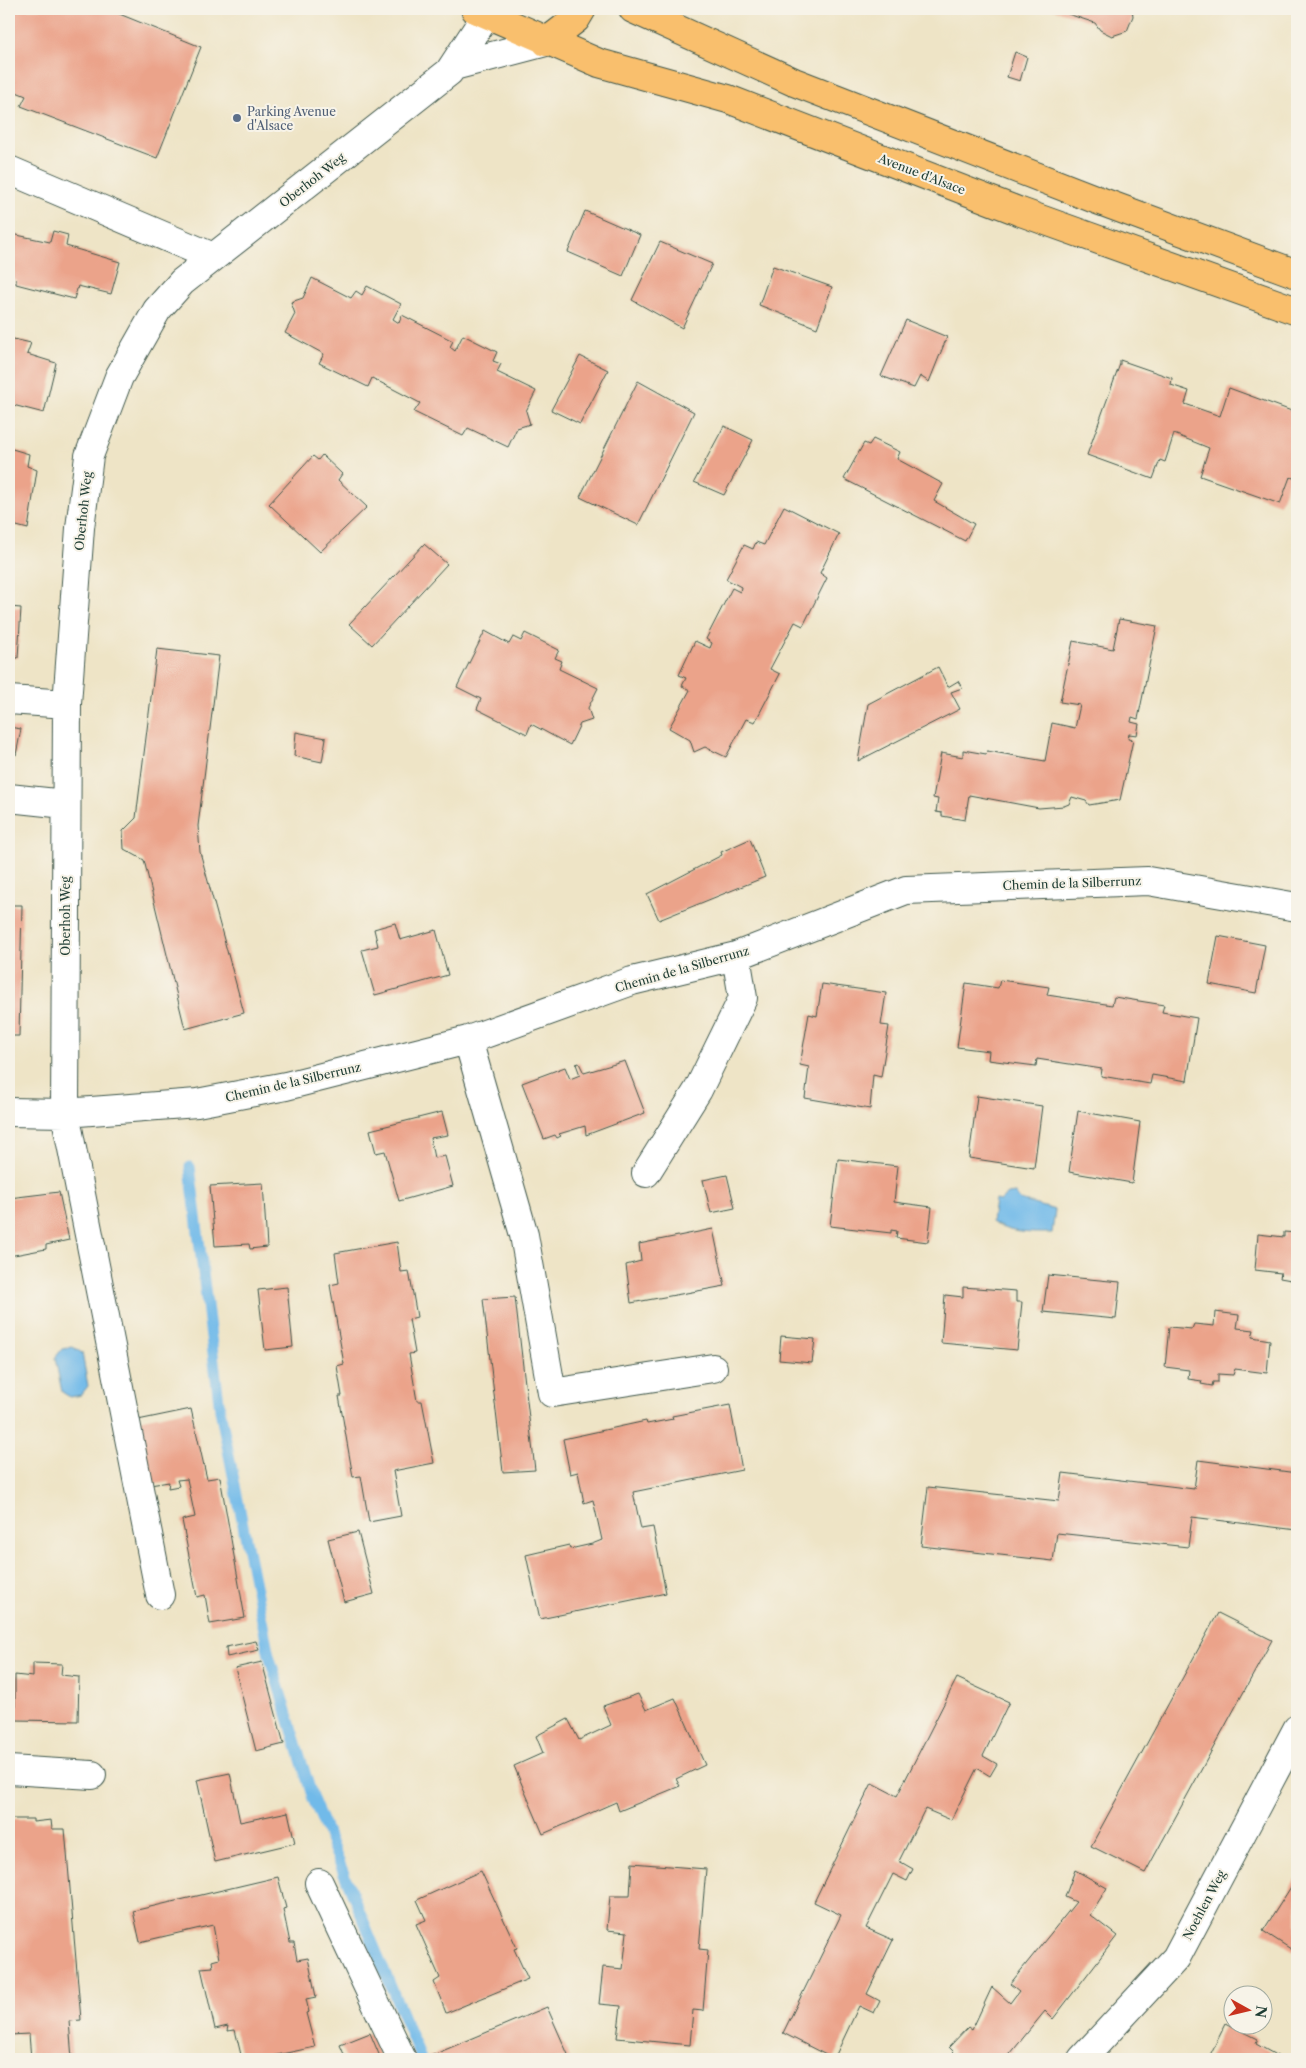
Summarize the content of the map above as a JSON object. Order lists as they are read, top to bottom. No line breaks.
{"streets":{"main road":["Avenue d'Alsace"],"street":["Oberhoh Weg","Chemin de la Silberrunz","Noehlen Weg"]},"crossings":[["Avenue d'Alsace","Oberhoh Weg"],["Oberhoh Weg","Chemin de la Silberrunz"]],"places":["Parking Avenue d'Alsace"],"north":"right"}
